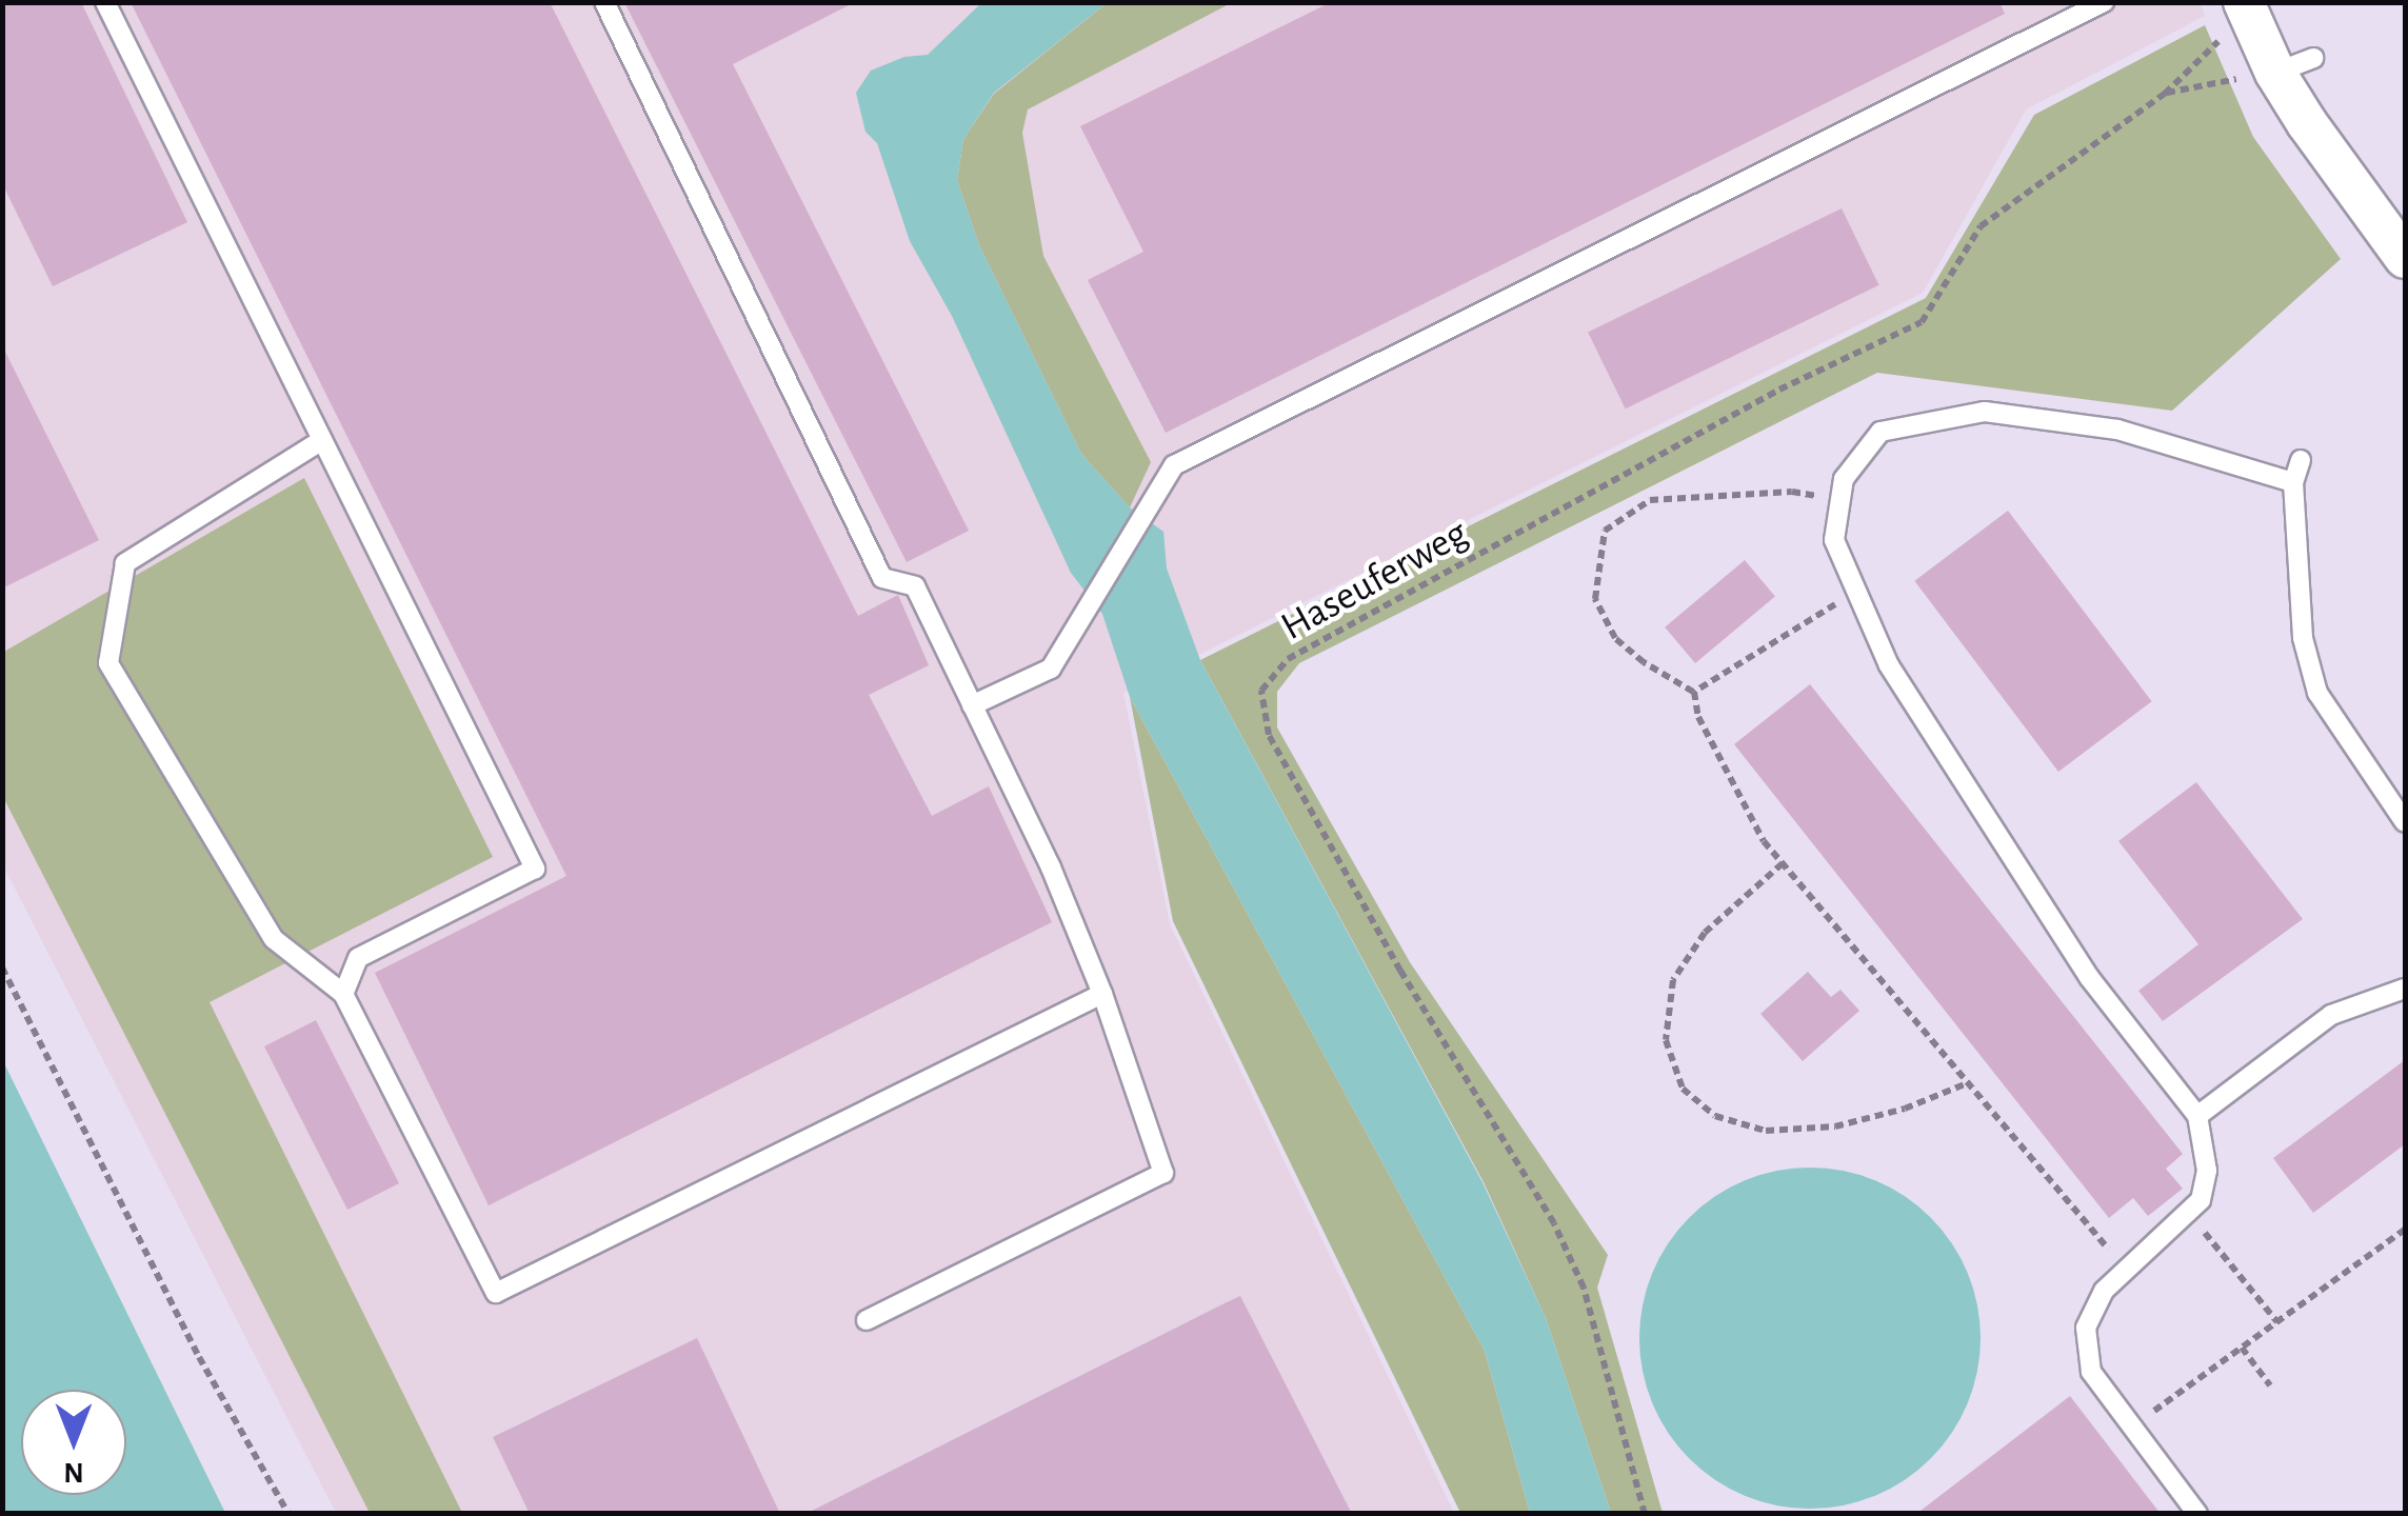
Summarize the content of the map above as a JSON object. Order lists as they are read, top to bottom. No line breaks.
{"streets":{"path":["Haseuferweg"]},"north":"bottom"}
